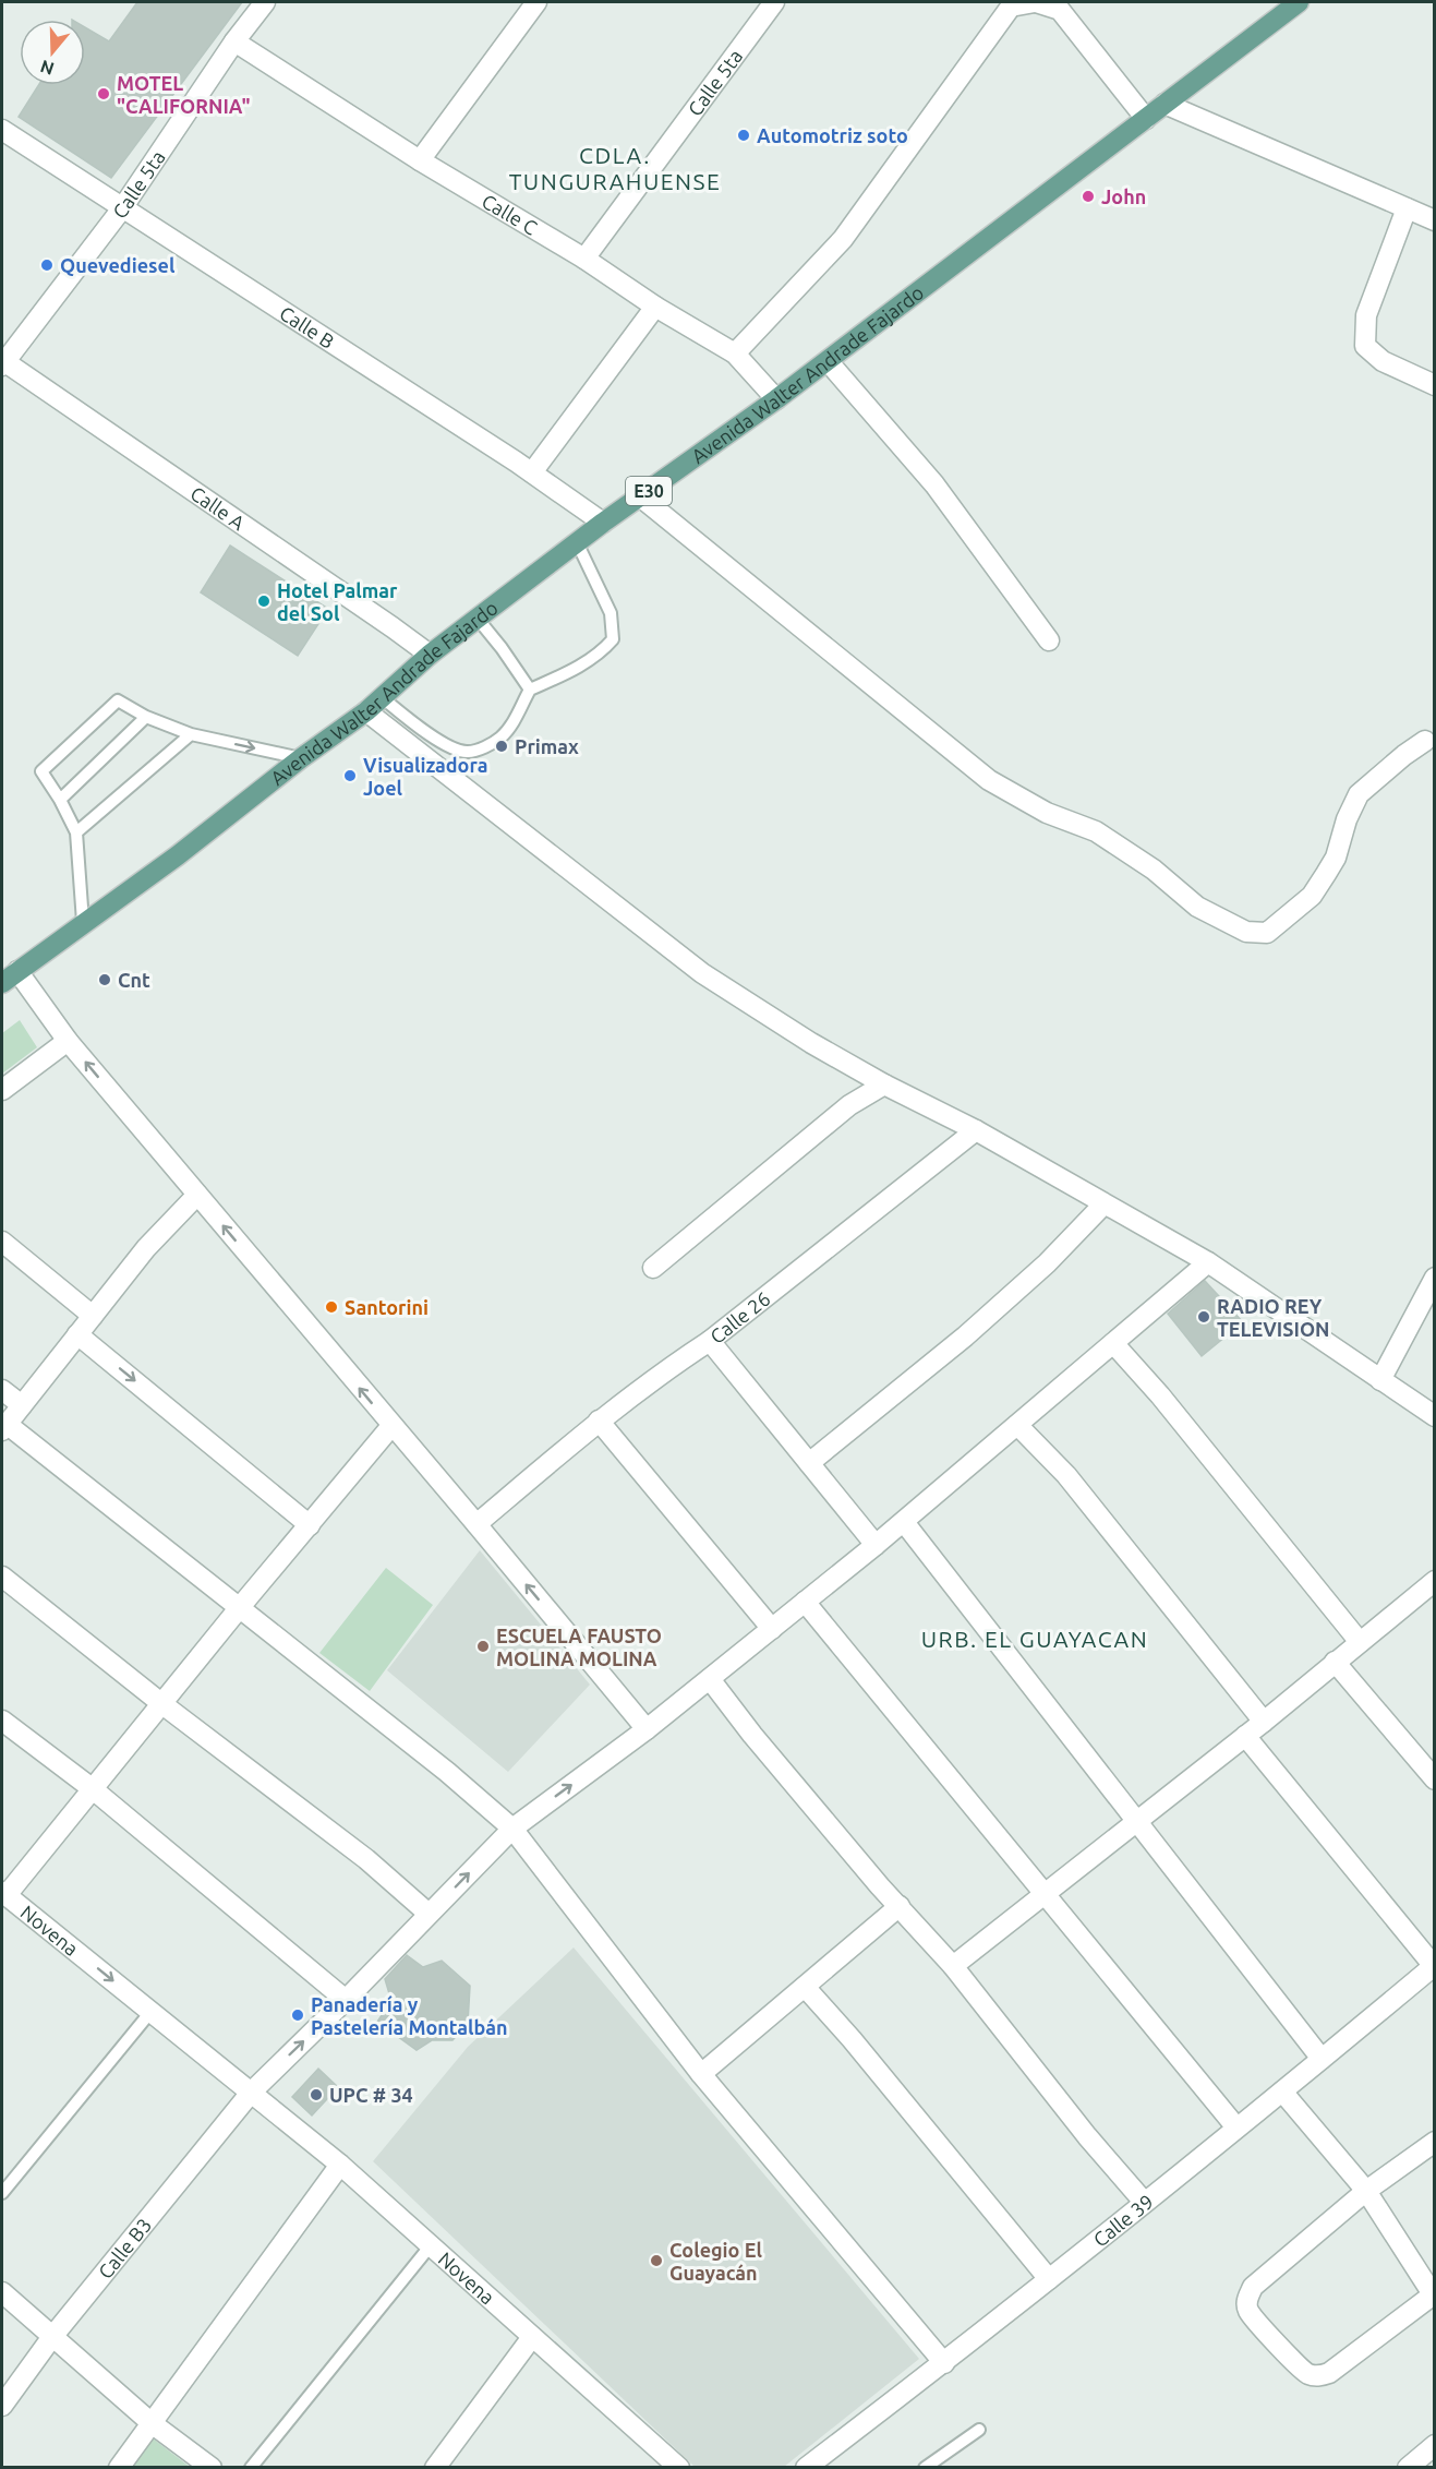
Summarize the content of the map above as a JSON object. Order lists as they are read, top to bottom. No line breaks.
{"streets":{"main road":["Avenida Walter Andrade Fajardo","E30"],"street":["Calle 5ta","Calle C","Calle B","Calle A","Calle 26","Novena","Calle 39","Calle B3"]},"crossings":[["Calle 5ta","Calle C"],["Calle 5ta","Calle B"],["Calle 5ta","Calle A"],["Calle C","Avenida Walter Andrade Fajardo"],["Calle B","Avenida Walter Andrade Fajardo"],["Avenida Walter Andrade Fajardo","Calle A"],["Novena","Calle B3"]],"districts":["CDLA. TUNGURAHUENSE","URB. EL GUAYACAN"],"places":["MOTEL \"CALIFORNIA\"","Automotriz soto","John","Quevediesel","Hotel Palmar del Sol","Primax","Visualizadora Joel","Cnt","Santorini","RADIO REY TELEVISION","ESCUELA FAUSTO MOLINA MOLINA","Panadería y Pastelería Montalbán","UPC # 34","Colegio El Guayacán"],"north":"bottom"}
